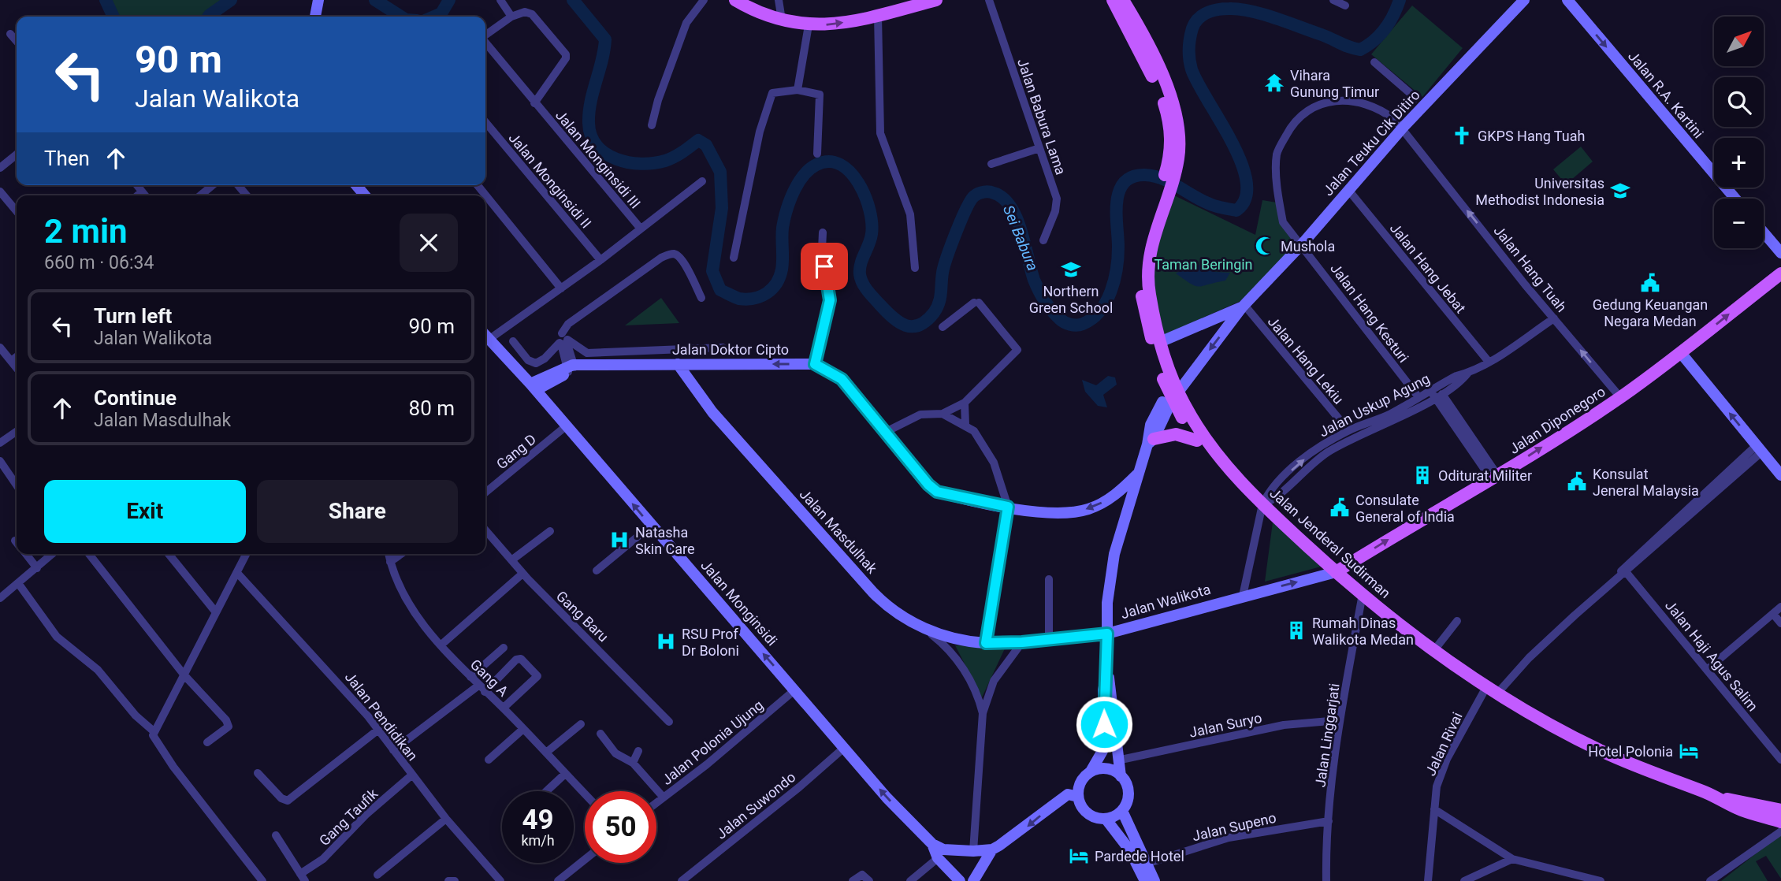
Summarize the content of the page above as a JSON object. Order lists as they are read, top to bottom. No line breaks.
{"streets":{"main road":["Jalan Diponegoro","Jalan Jenderal Sudirman"],"street":["Jalan R.A. Kartini","Jalan Babura Lama","Jalan Teuku Cik Ditiro","Jalan Monginsidi III","Jalan Monginsidi II","Jalan Hang Jebat","Jalan Hang Tuah","Jalan Hang Kesturi","Jalan Doktor Cipto","Jalan Hang Lekiu","Jalan Uskup Agung","Gang D","Jalan Masdulhak","Jalan Walikota","Jalan Monginsidi","Gang Baru","Jalan Haji Agus Salim","Gang A","Jalan Pendidikan","Jalan Suryo","Jalan Linggarjati","Jalan Polonia Ujung","Jalan Rivai","Jalan Suwondo","Gang Taufik","Jalan Supeno"]},"crossings":[["Jalan Teuku Cik Ditiro","Jalan Hang Jebat"],["Jalan Teuku Cik Ditiro","Jalan Hang Tuah"],["Jalan Teuku Cik Ditiro","Jalan Hang Kesturi"],["Jalan Teuku Cik Ditiro","Jalan Doktor Cipto"],["Jalan Teuku Cik Ditiro","Jalan Hang Lekiu"],["Jalan Teuku Cik Ditiro","Jalan Jenderal Sudirman"],["Jalan Teuku Cik Ditiro","Jalan Walikota"],["Jalan Monginsidi III","Jalan Monginsidi II"],["Jalan Monginsidi III","Jalan Monginsidi"],["Jalan Hang Jebat","Jalan Uskup Agung"],["Jalan Hang Tuah","Jalan Hang Kesturi"],["Jalan Hang Tuah","Jalan Uskup Agung"],["Jalan Hang Tuah","Jalan Diponegoro"],["Jalan Hang Kesturi","Jalan Uskup Agung"],["Jalan Doktor Cipto","Jalan Masdulhak"],["Jalan Doktor Cipto","Jalan Monginsidi"],["Jalan Hang Lekiu","Jalan Uskup Agung"],["Jalan Uskup Agung","Jalan Jenderal Sudirman"],["Jalan Diponegoro","Jalan Jenderal Sudirman"],["Jalan Diponegoro","Jalan Walikota"],["Gang D","Jalan Monginsidi"],["Jalan Masdulhak","Jalan Walikota"],["Jalan Jenderal Sudirman","Jalan Walikota"],["Jalan Jenderal Sudirman","Jalan Linggarjati"],["Jalan Jenderal Sudirman","Jalan Rivai"],["Jalan Monginsidi","Jalan Polonia Ujung"],["Jalan Monginsidi","Jalan Suwondo"],["Jalan Haji Agus Salim","Jalan Rivai"],["Jalan Pendidikan","Gang Taufik"],["Jalan Suryo","Jalan Linggarjati"],["Jalan Linggarjati","Jalan Supeno"]],"one_way":["Jalan R.A. Kartini","Jalan Hang Tuah","Jalan Doktor Cipto","Jalan Diponegoro","Jalan Monginsidi"],"water":["Sei Babura"],"parks":["Taman Beringin"],"places":{"temple":["Vihara Gunung Timur"],"church":["GKPS Hang Tuah"],"school or university":["Universitas Methodist Indonesia","Northern Green School"],"mosque":["Mushola"],"public building":["Gedung Keuangan Negara Medan","Konsulat Jeneral Malaysia","Consulate General of India"],"building":["Oditurat Militer","Rumah Dinas Walikota Medan"],"hospital":["Natasha Skin Care","RSU Prof Dr Boloni"],"hotel":["Hotel Polonia","Pardede Hotel"]},"north":"top right","page":{"map_buttons":["+","−"],"turn":["90 m","Jalan Walikota"],"then":"Then","heading":["2 min","660 m · 06:34"],"list":[{"name":"Turn left","note":"Jalan Walikota","value":"90 m"},{"name":"Continue","note":"Jalan Masdulhak","value":"80 m"}],"buttons":["Exit","Share"],"speed":"49 km/h","limit":"50"}}
